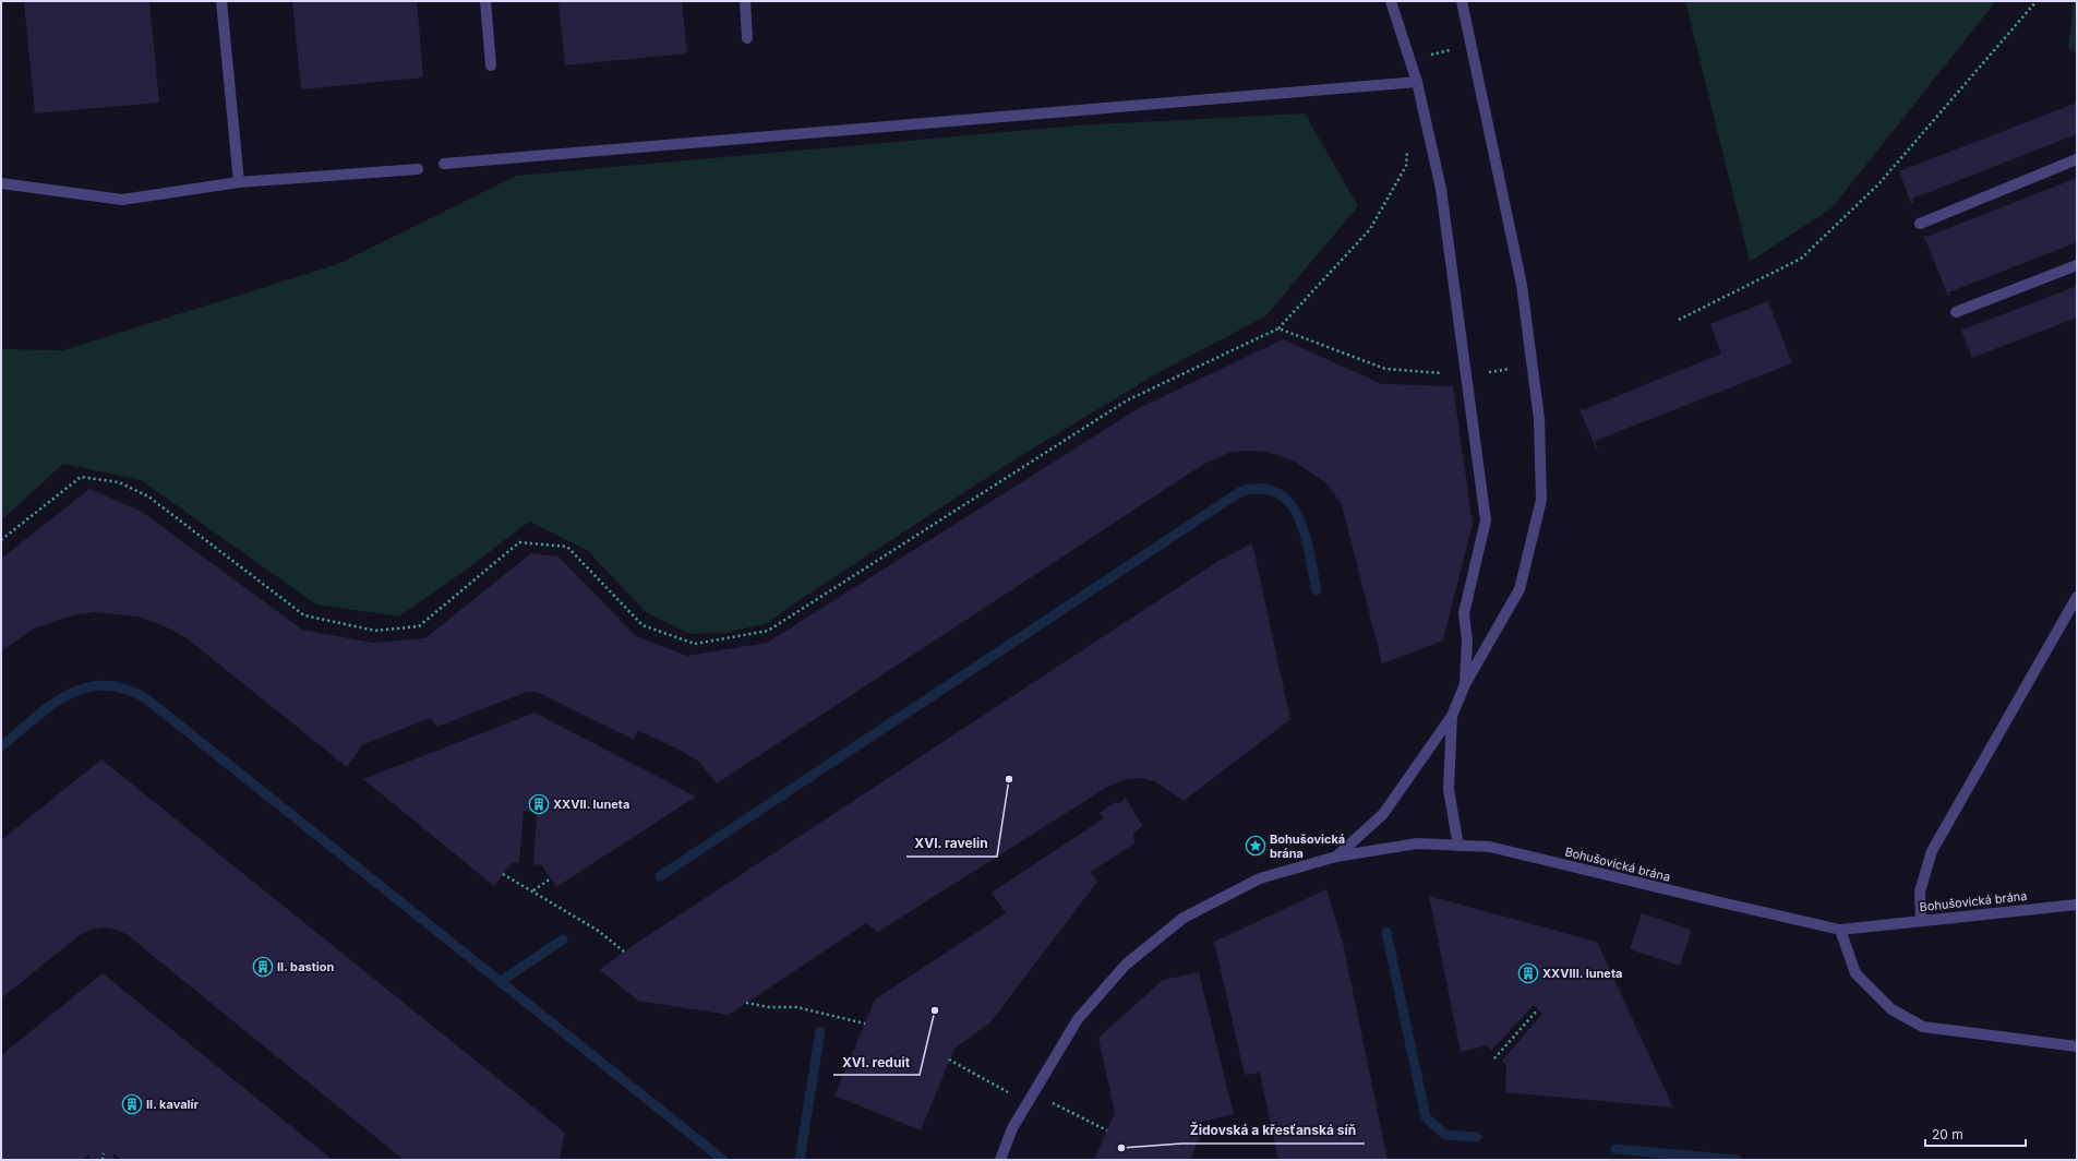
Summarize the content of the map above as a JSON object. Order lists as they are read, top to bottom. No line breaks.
{"streets":{"street":["Bohušovická brána"]},"places":{"other":["XVI. ravelin","XVI. reduit","Židovská a křesťanská síň"],"building":["XXVII. luneta","II. bastion","XXVIII. luneta","II. kavalír"],"place":["Bohušovická brána"]},"scale_bar":"20 m"}
